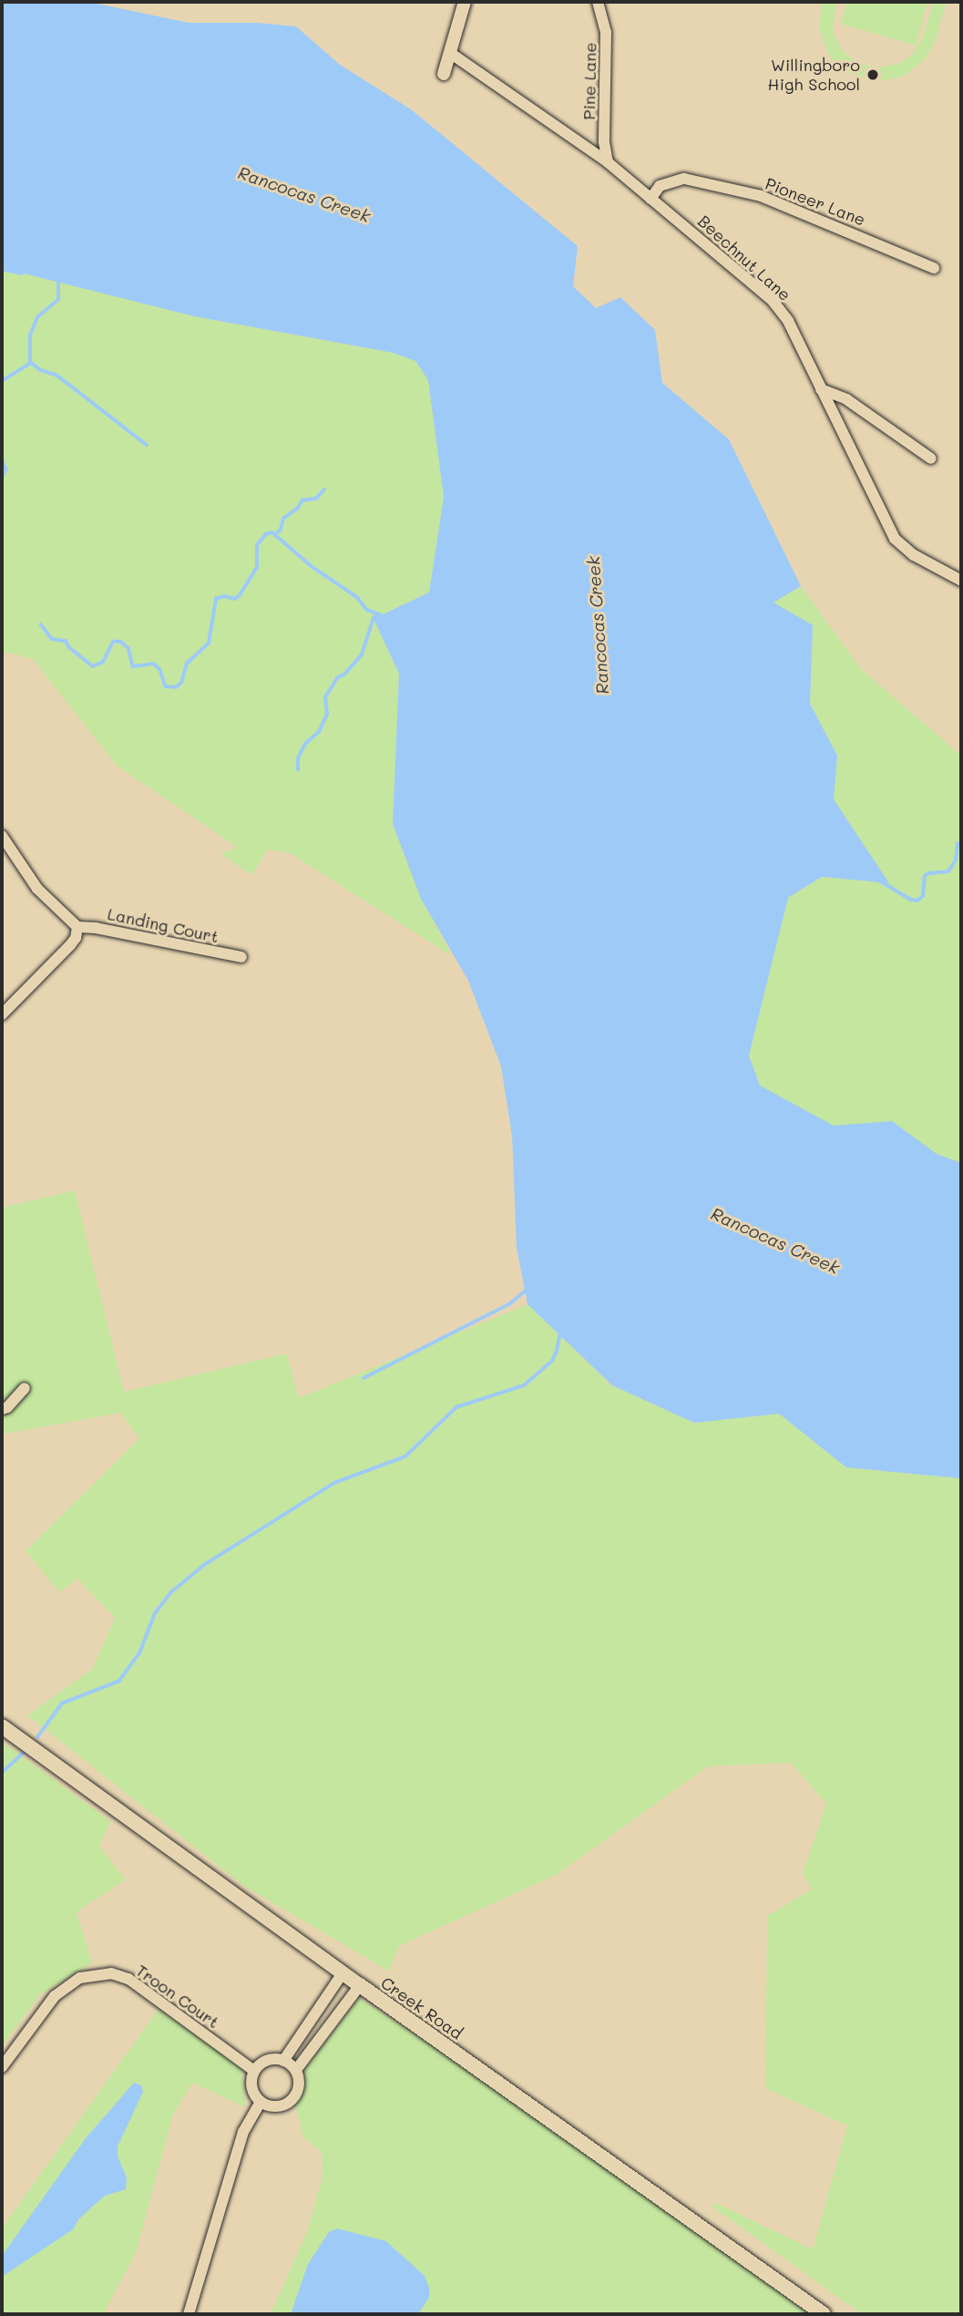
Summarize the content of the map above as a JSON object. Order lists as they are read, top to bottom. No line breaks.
{"streets":{"main road":["Creek Road"],"street":["Pine Lane","Pioneer Lane","Beechnut Lane","Landing Court","Troon Court"]},"crossings":[["Pine Lane","Beechnut Lane"],["Pioneer Lane","Beechnut Lane"]],"water":["Rancocas Creek"],"places":["Willingboro High School"]}
